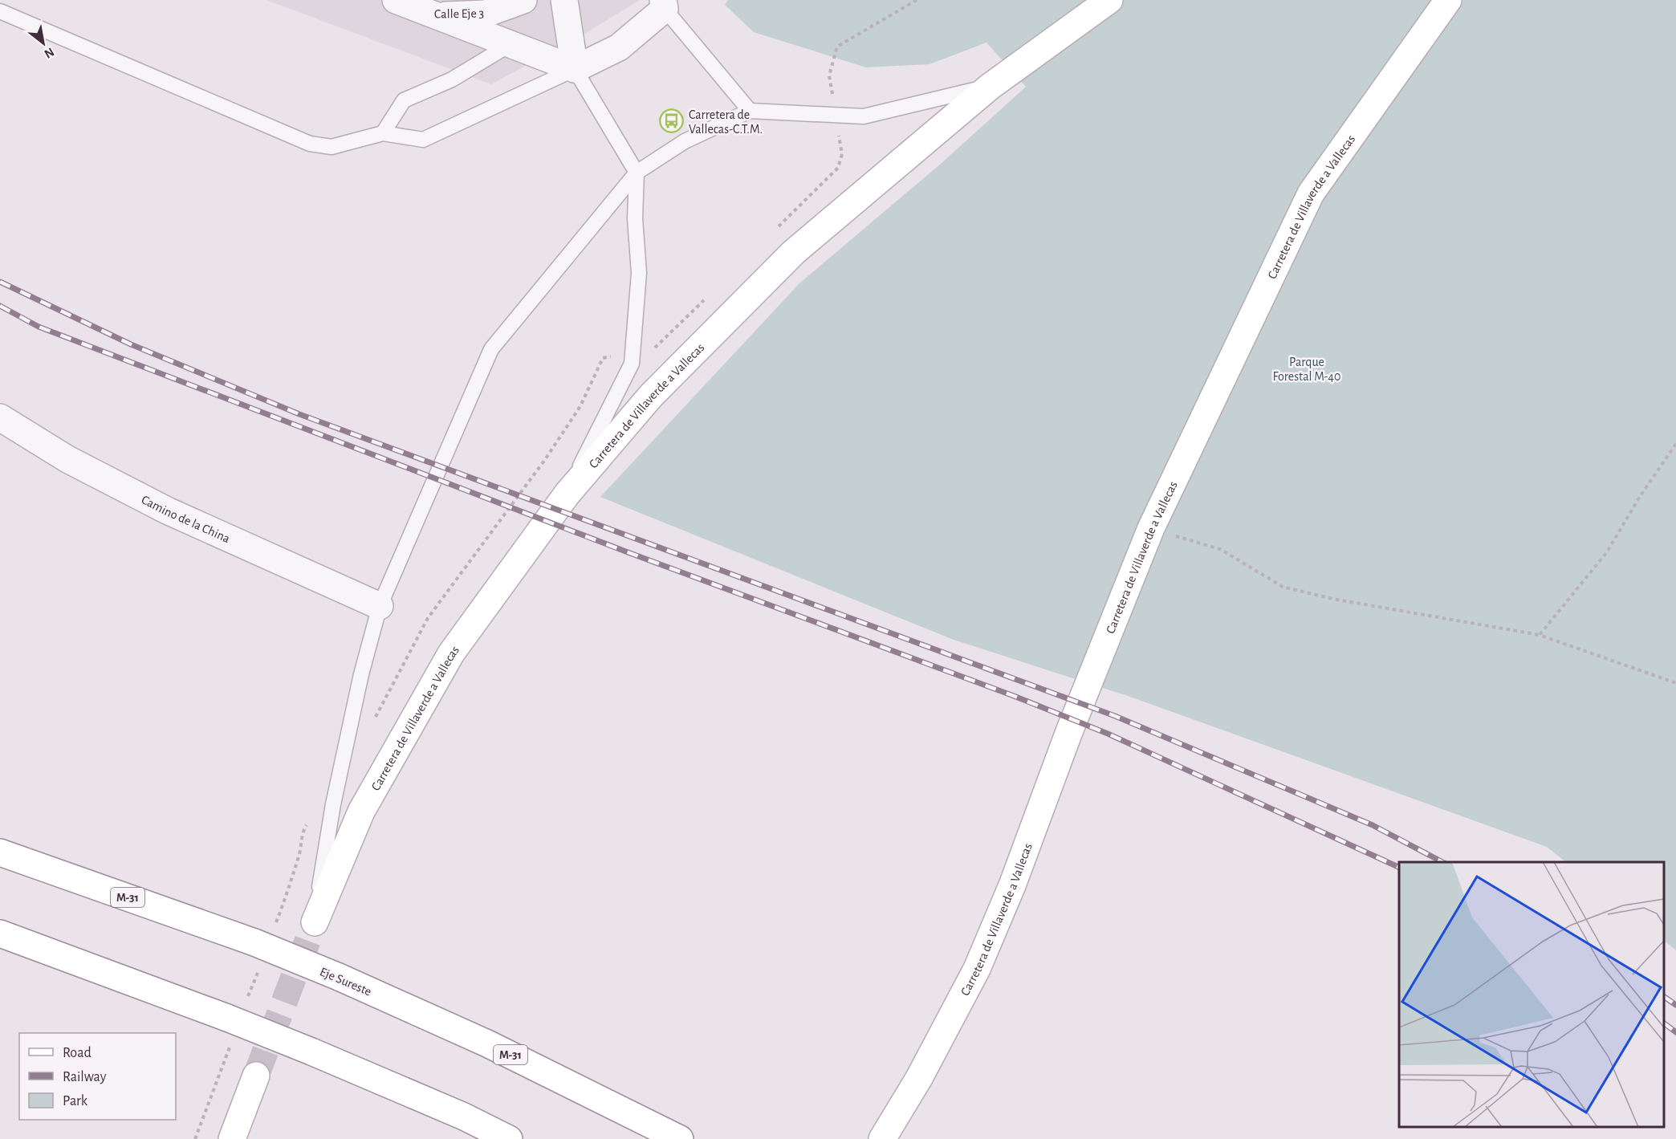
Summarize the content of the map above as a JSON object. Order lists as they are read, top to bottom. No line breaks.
{"streets":{"main road":["Carretera de Villaverde a Vallecas","M-31","Eje Sureste"],"street":["Calle Eje 3","Camino de la China"]},"parks":["Parque Forestal M-40"],"places":{"bus stop":["Carretera de Vallecas-C.T.M."]},"legend":["Road","Railway","Park"],"north":"bottom right"}
